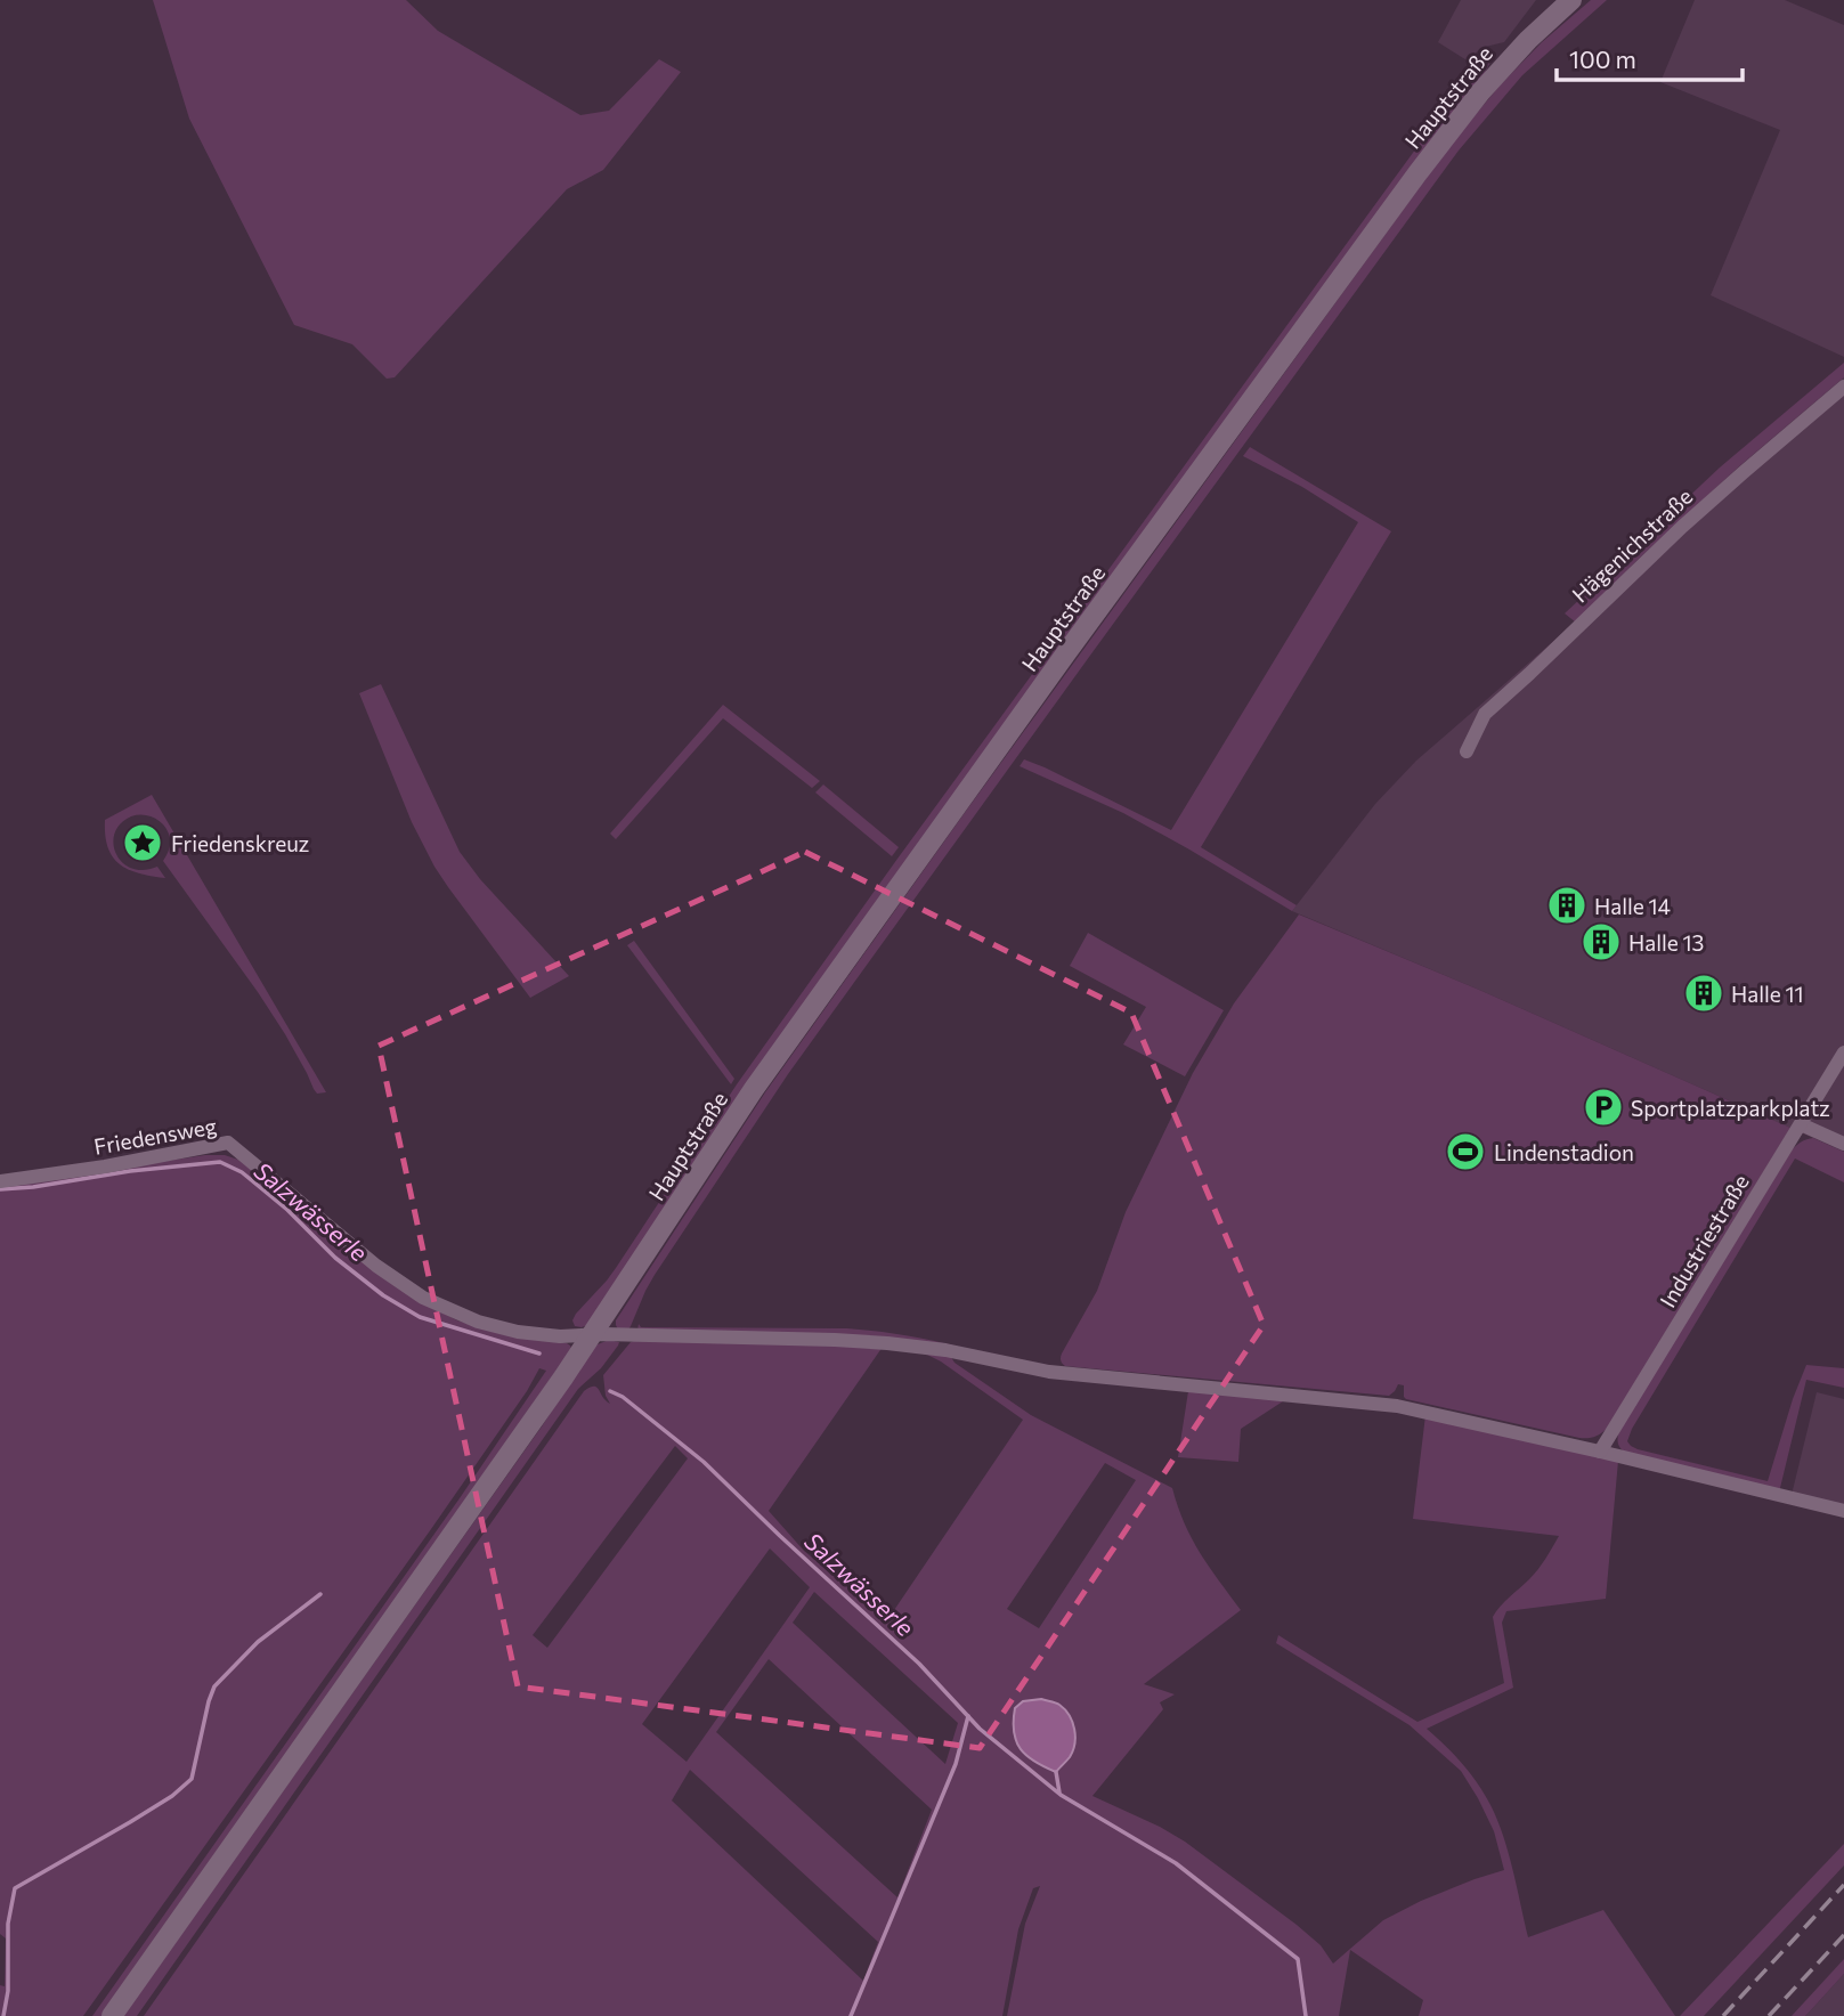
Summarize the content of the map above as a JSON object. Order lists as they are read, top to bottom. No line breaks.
{"streets":{"street":["Hauptstraße","Hägenichstraße","Friedensweg","Industriestraße"]},"crossings":[["Hauptstraße","Friedensweg"],["Friedensweg","Industriestraße"]],"water":["Salzwässerle"],"places":{"place":["Friedenskreuz"],"building":["Halle 14","Halle 13","Halle 11"],"parking":["Sportplatzparkplatz"],"sports":["Lindenstadion"]},"scale_bar":"100 m"}
